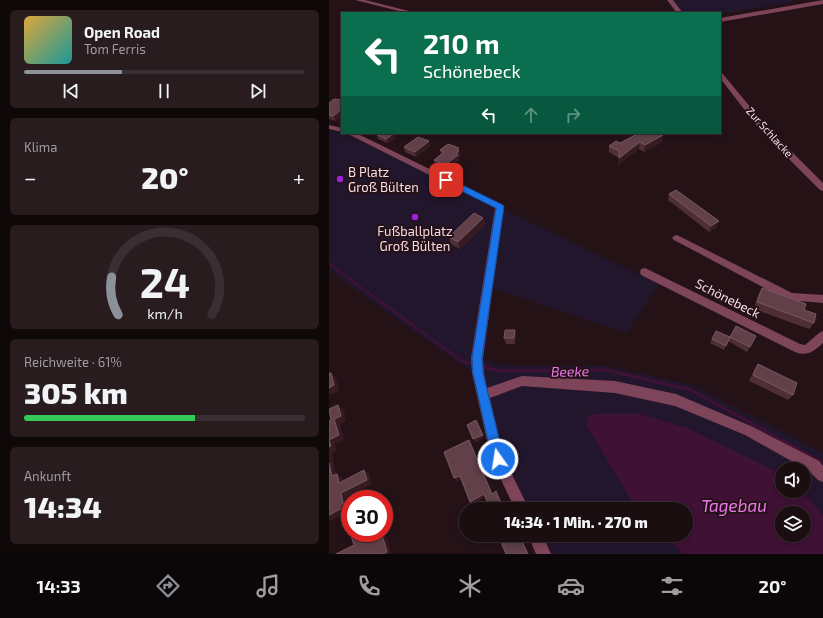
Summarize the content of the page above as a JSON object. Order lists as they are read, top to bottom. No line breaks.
{"streets":{"street":["Zur Schlacke","Schönebeck"]},"water":["Beeke","Tagebau"],"places":["B Platz Groß Bülten","Fußballplatz Groß Bülten"],"page":{"turn":["210 m","Schönebeck"],"song":["Open Road","Tom Ferris"],"tile":["Klima",["Reichweite · 61%","305 km"],["Ankunft","14:34"]],"heat":["−","20°","+"],"limit":"30","trip":"14:34 · 1 Min. · 270 m","tabs":["14:33","20°"],"gauge":["24","km/h"]}}
